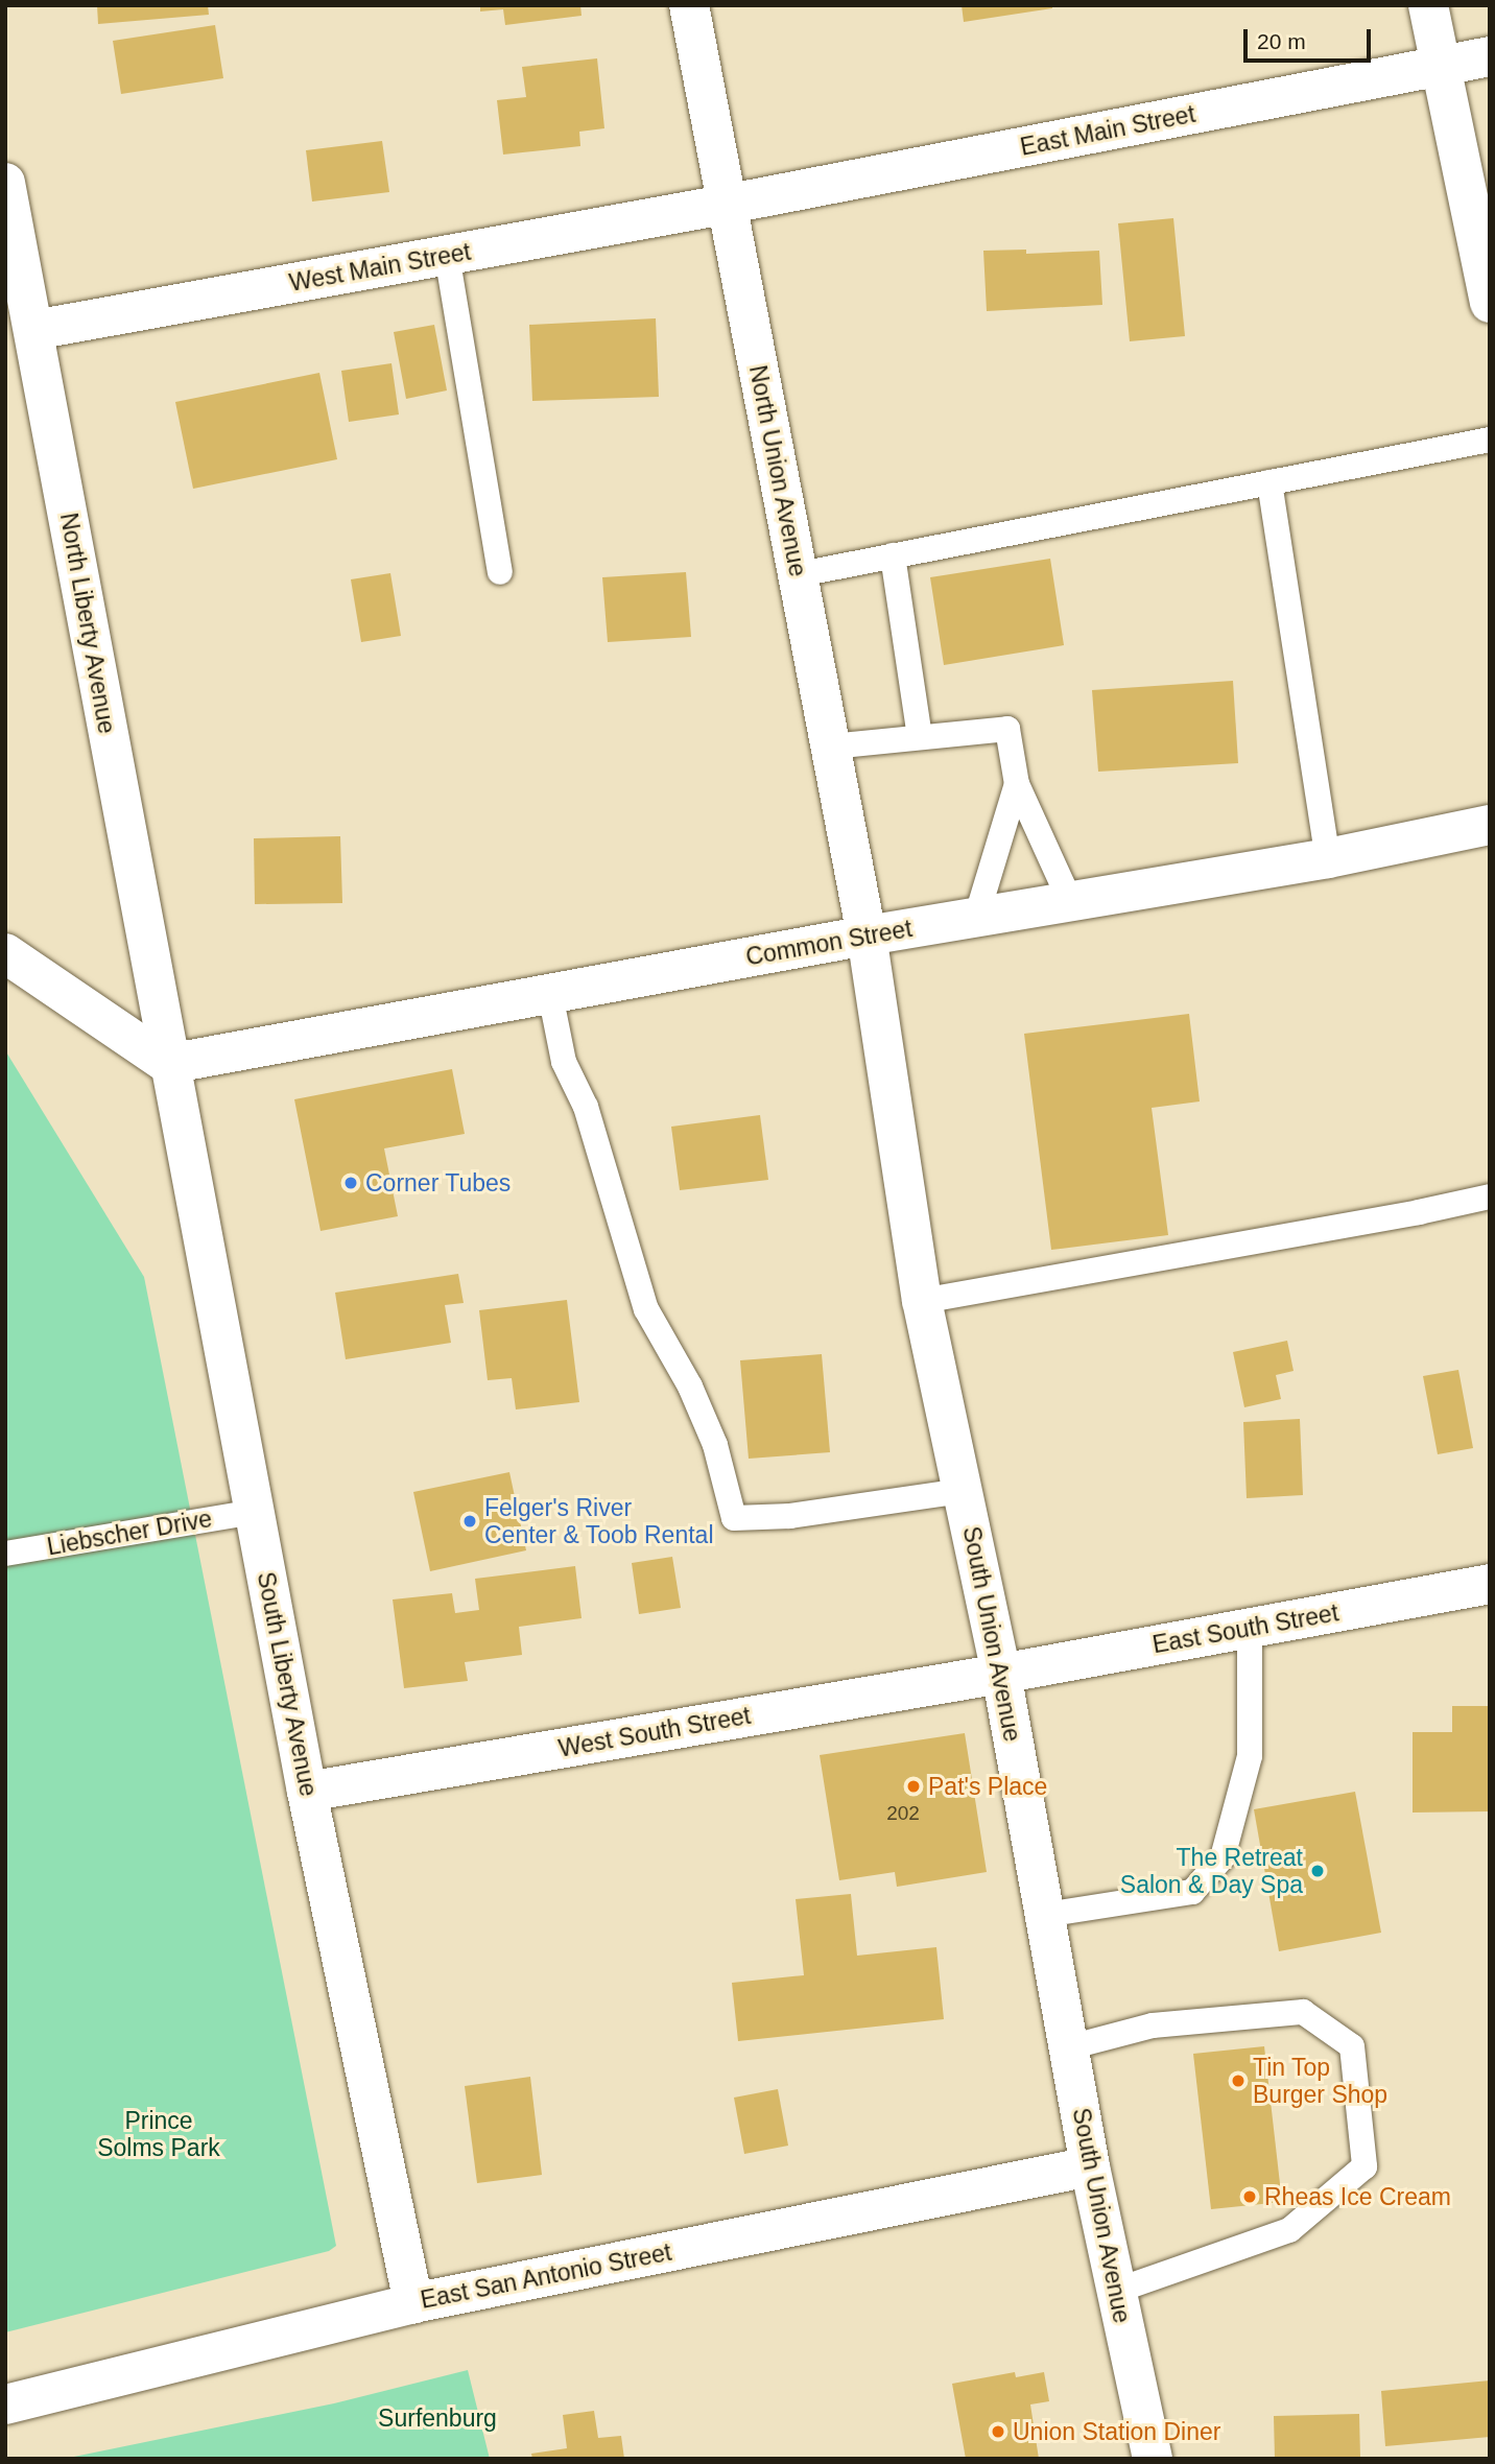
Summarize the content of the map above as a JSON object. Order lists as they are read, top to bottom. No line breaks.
{"streets":{"street":["East Main Street","West Main Street","North Union Avenue","North Liberty Avenue","Common Street","East South Street","South Union Avenue","South Liberty Avenue","West South Street","East San Antonio Street"],"lane":["Liebscher Drive"]},"crossings":[["East Main Street","West Main Street"],["East Main Street","North Union Avenue"],["West Main Street","North Union Avenue"],["West Main Street","North Liberty Avenue"],["North Union Avenue","Common Street"],["North Union Avenue","South Union Avenue"],["North Liberty Avenue","Common Street"],["North Liberty Avenue","South Liberty Avenue"],["Common Street","South Union Avenue"],["Common Street","South Liberty Avenue"],["Liebscher Drive","South Liberty Avenue"],["East South Street","South Union Avenue"],["East South Street","West South Street"],["South Union Avenue","West South Street"],["South Union Avenue","East San Antonio Street"],["South Liberty Avenue","West South Street"],["South Liberty Avenue","East San Antonio Street"]],"parks":["Prince Solms Park","Surfenburg"],"places":["Corner Tubes","Felger's River Center & Toob Rental","Pat's Place","The Retreat Salon & Day Spa","Tin Top Burger Shop","Rheas Ice Cream","Union Station Diner"],"house_numbers":["202"],"scale_bar":"20 m"}
